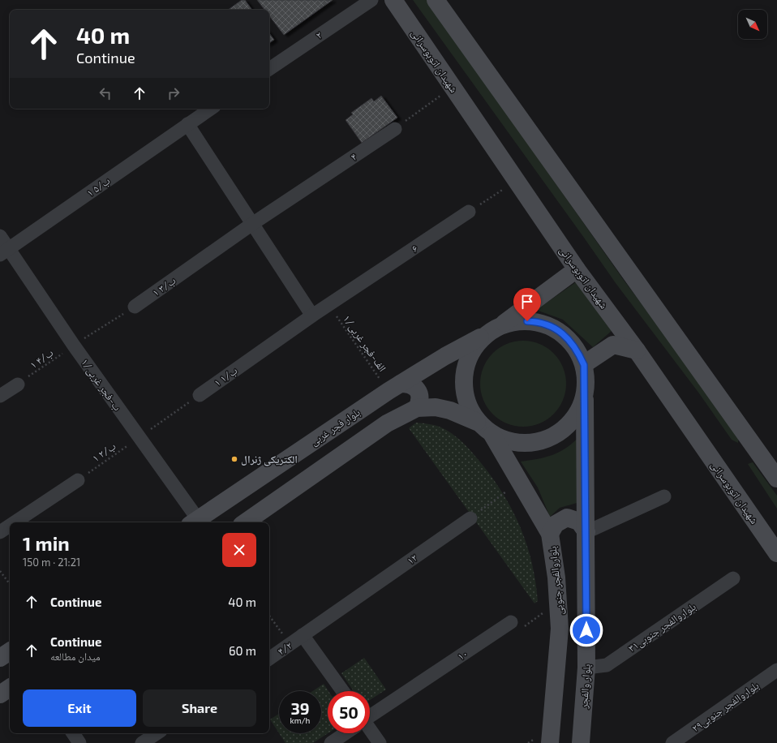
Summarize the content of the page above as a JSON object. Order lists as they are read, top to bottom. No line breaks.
{"streets":{"main road":["شهیدان اتوبوسرانی","بلوار فجر غربی","بلواروالفجر جنوبی","بلوار والفجر"],"street":["۲","۴","۱ ب/۵","۶","۱ ب/۳","۱ ب/۱","۱/ب-فجر غربی","۱۲","بلواروالفجر جنوبی۳۱","۴/۲","۱۰","بلواروالفجر جنوبی۲۹"],"path":["۱/الف-فجر غربی","۱ ب/۴","۱ ب/۲"]},"crossings":[["۴","۱ ب/۳"],["۱ ب/۵","۱/ب-فجر غربی"],["۶","۱/الف-فجر غربی"],["۶","۱ ب/۱"],["۱/الف-فجر غربی","بلوار فجر غربی"],["۱ ب/۴","۱/ب-فجر غربی"],["۱/ب-فجر غربی","بلوار فجر غربی"],["۱/ب-فجر غربی","۱ ب/۲"],["۱۲","۴/۲"],["بلواروالفجر جنوبی۳۱","بلوار والفجر"]],"places":["الکتریکی ژنرال"],"north":"bottom right","page":{"turn":["40 m","Continue"],"heading":["1 min","150 m · 21:21"],"list":[{"name":"Continue","value":"40 m"},{"name":"Continue","note":"میدان مطالعه","value":"60 m"}],"buttons":["Exit","Share"],"speed":"39 km/h","limit":"50"}}
